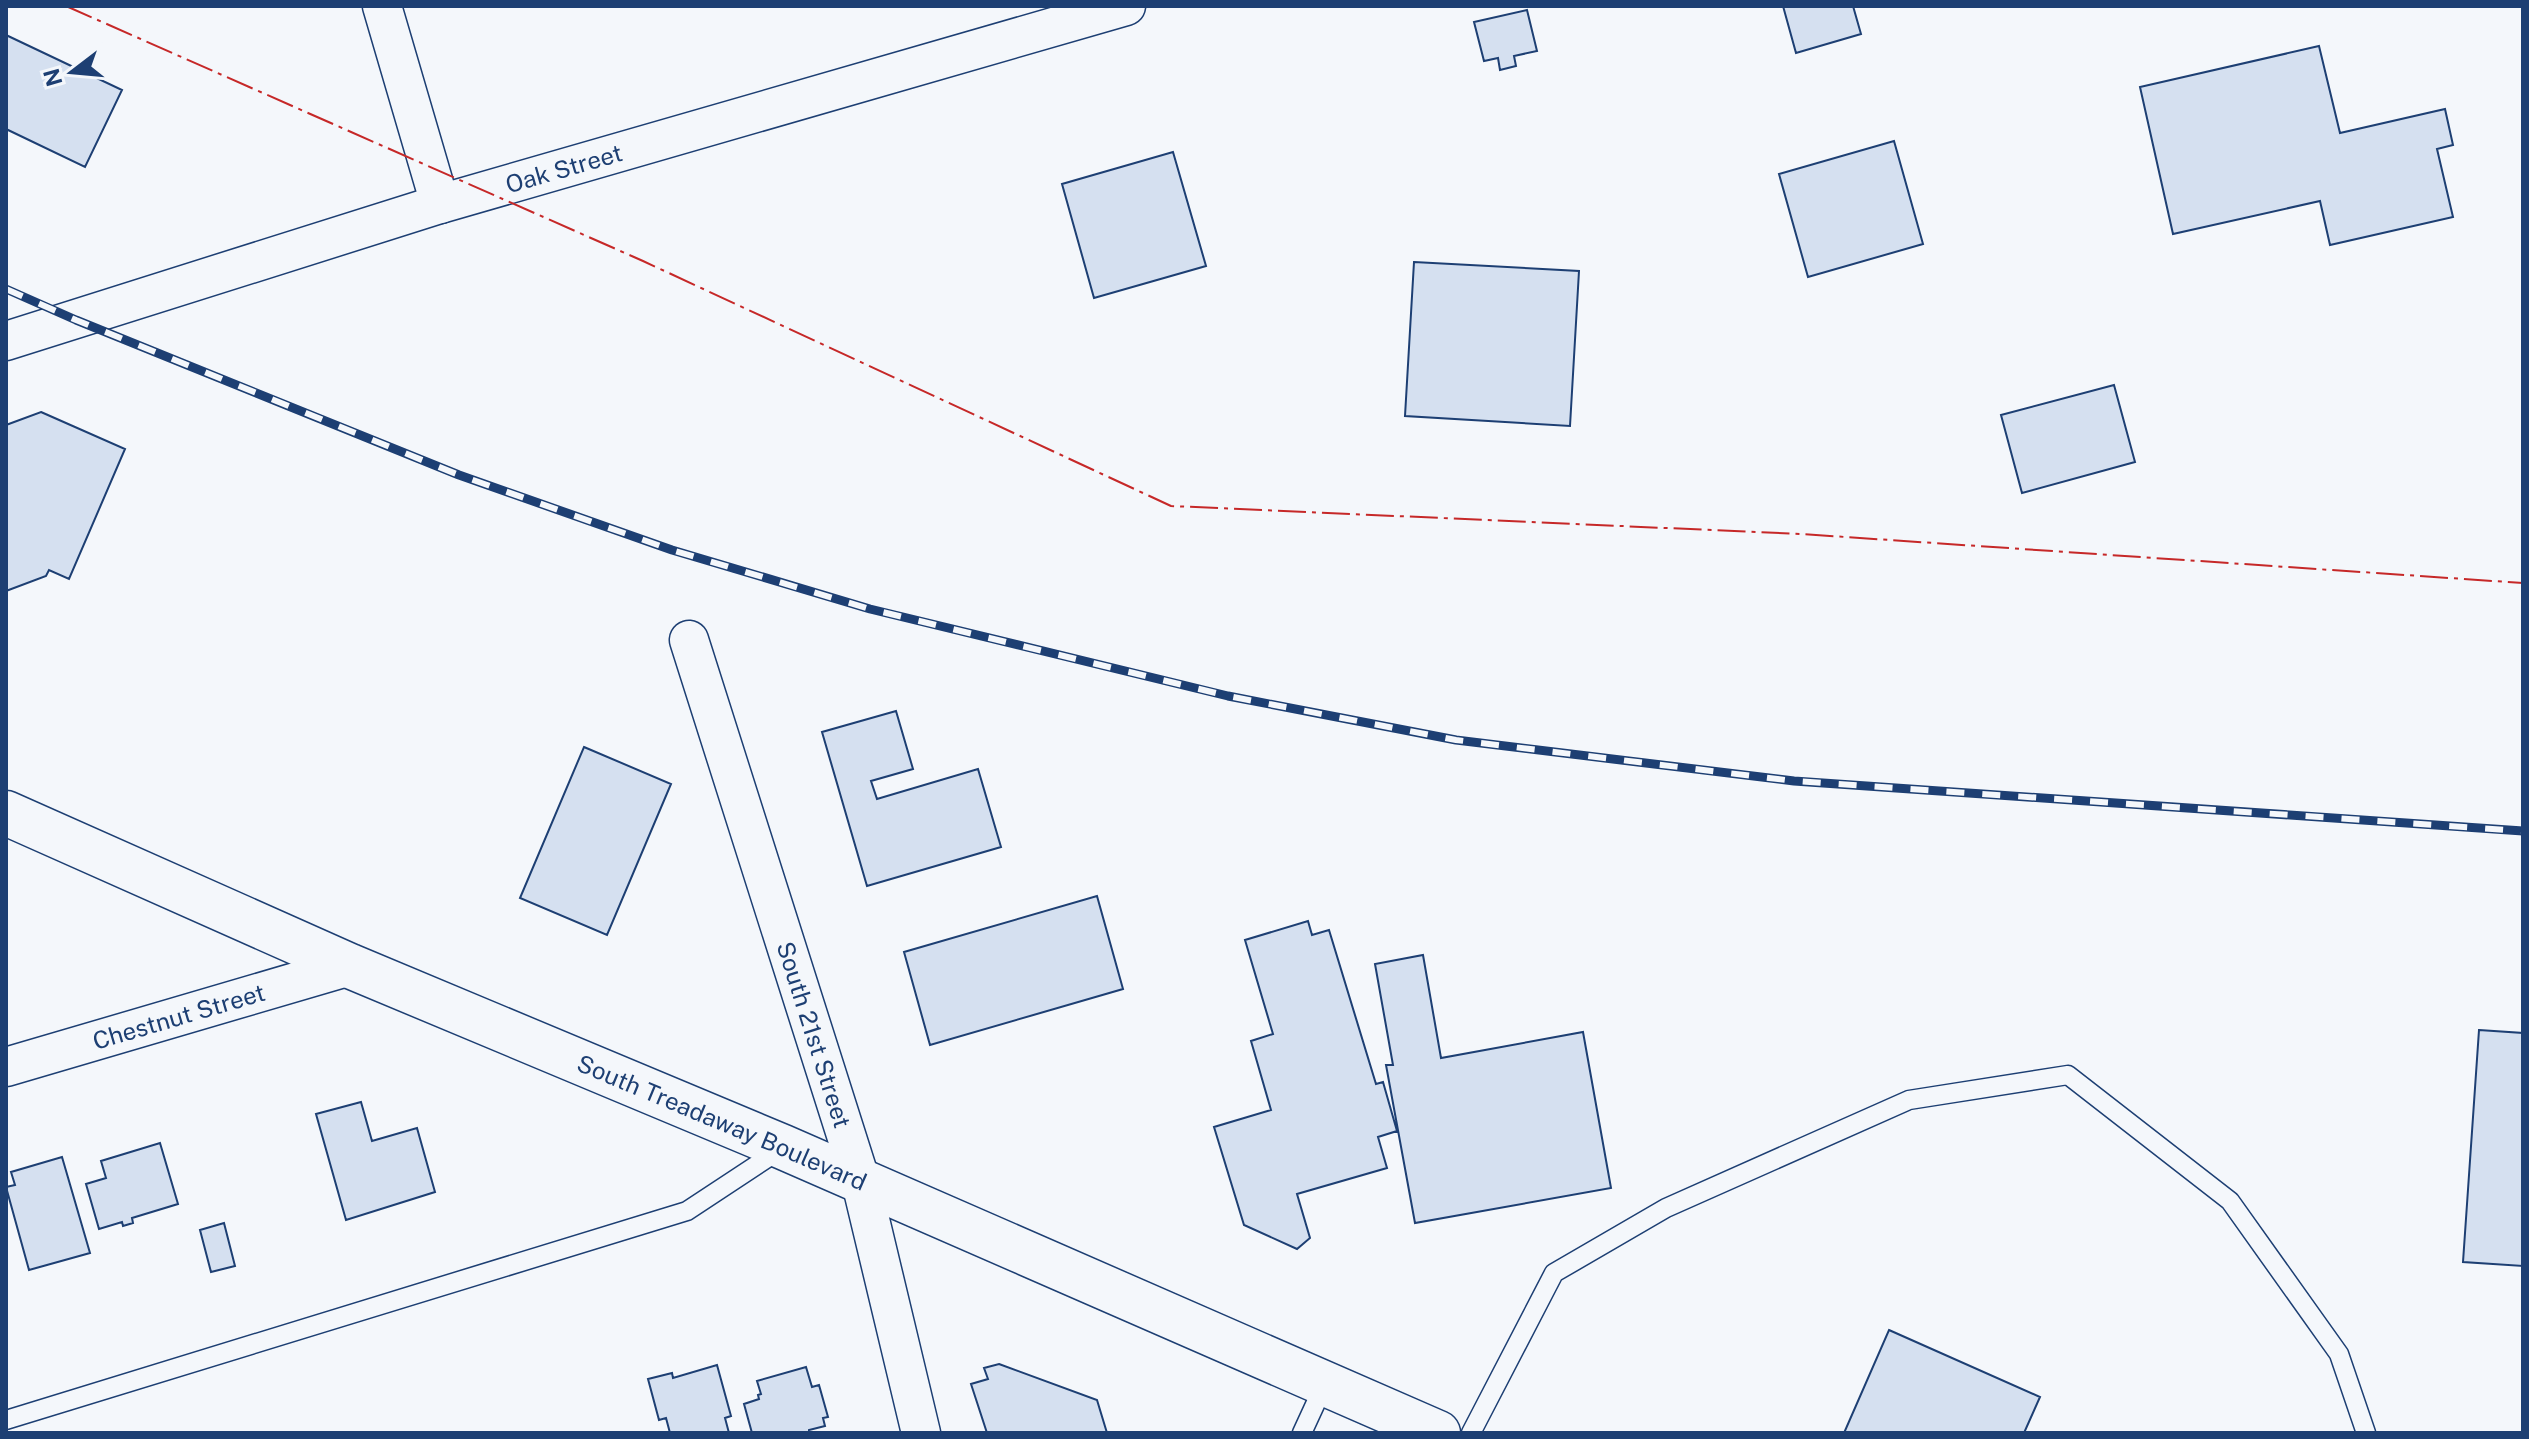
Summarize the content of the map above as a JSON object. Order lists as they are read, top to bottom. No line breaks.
{"streets":{"main road":["South Treadaway Boulevard"],"street":["Oak Street","Chestnut Street","South 21st Street"]},"crossings":[["Chestnut Street","South Treadaway Boulevard"],["South 21st Street","South Treadaway Boulevard"]],"north":"left"}
